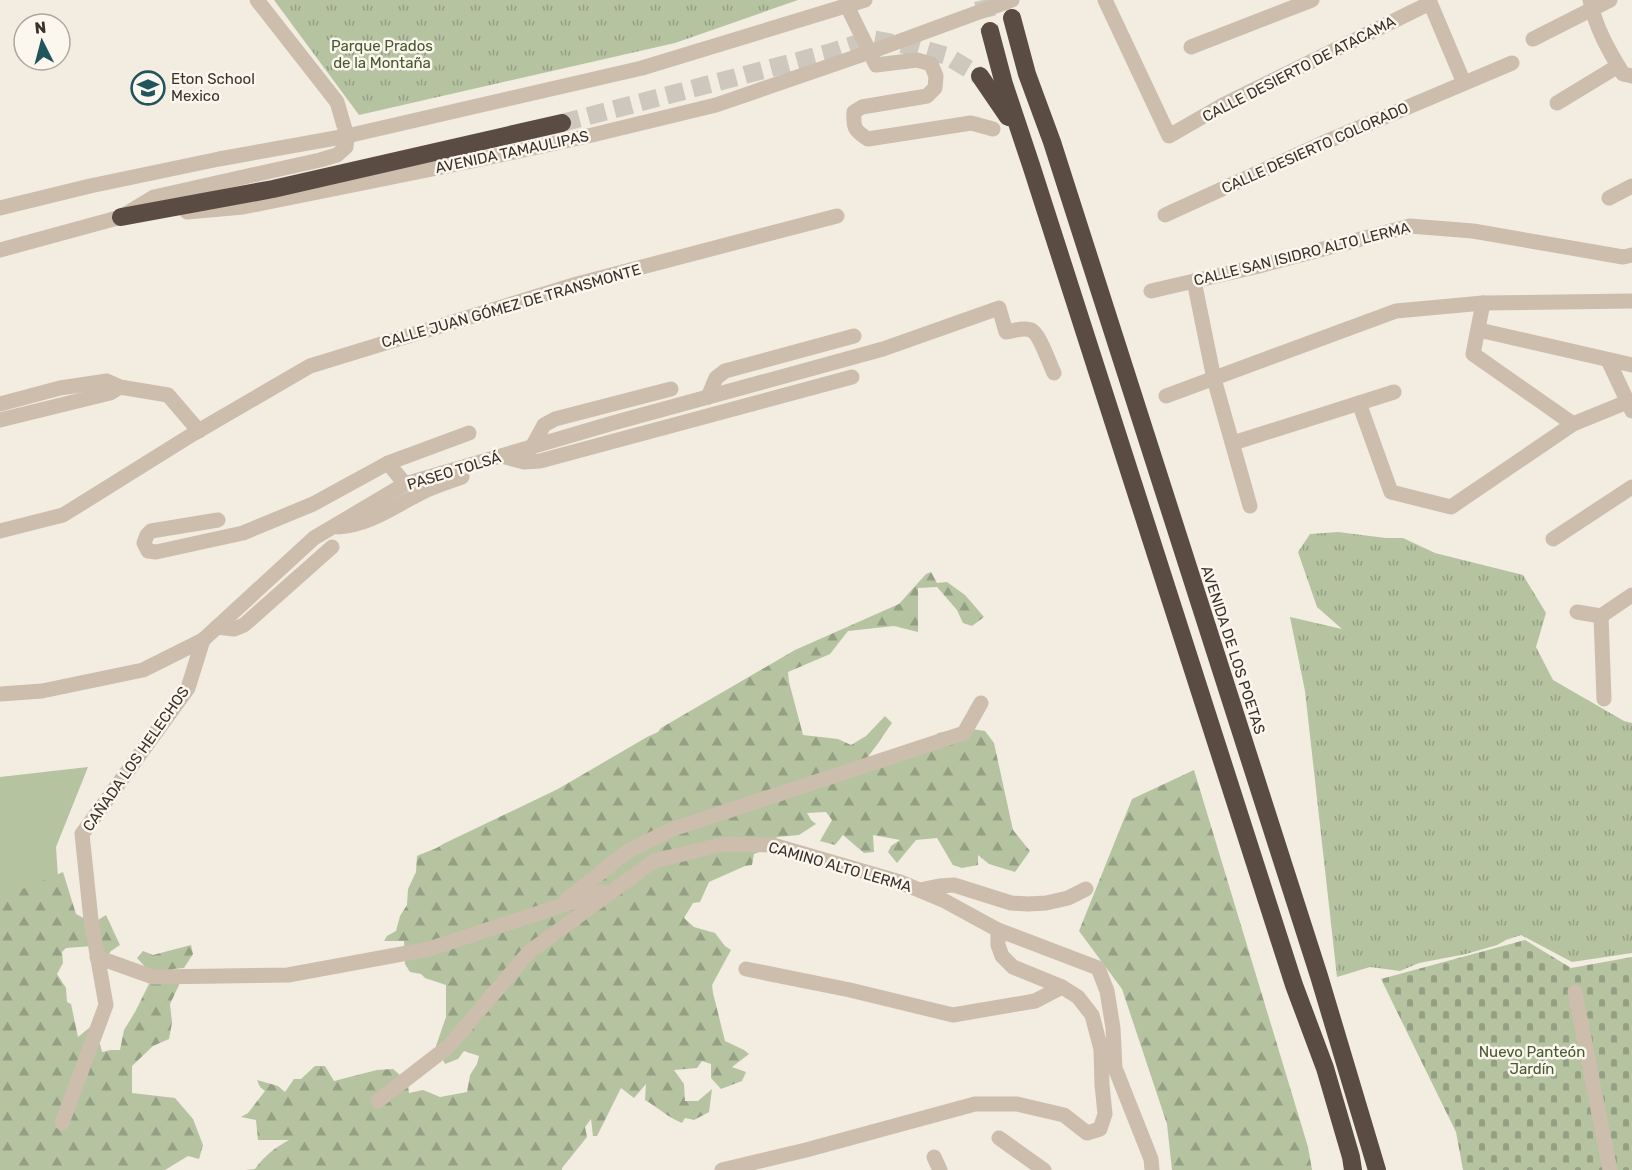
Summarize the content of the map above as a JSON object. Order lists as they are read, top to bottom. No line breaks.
{"streets":{"highway":["AVENIDA DE LOS POETAS"],"street":["CALLE DESIERTO DE ATACAMA","CALLE DESIERTO COLORADO","AVENIDA TAMAULIPAS","CALLE SAN ISIDRO ALTO LERMA","CALLE JUAN GÓMEZ DE TRANSMONTE","PASEO TOLSÁ","CAÑADA LOS HELECHOS","CAMINO ALTO LERMA"]},"crossings":[["AVENIDA TAMAULIPAS","AVENIDA DE LOS POETAS"],["PASEO TOLSÁ","CAÑADA LOS HELECHOS"]],"parks":["Parque Prados de la Montaña","Nuevo Panteón Jardín"],"places":{"school or university":["Eton School Mexico"]},"north":"top"}
